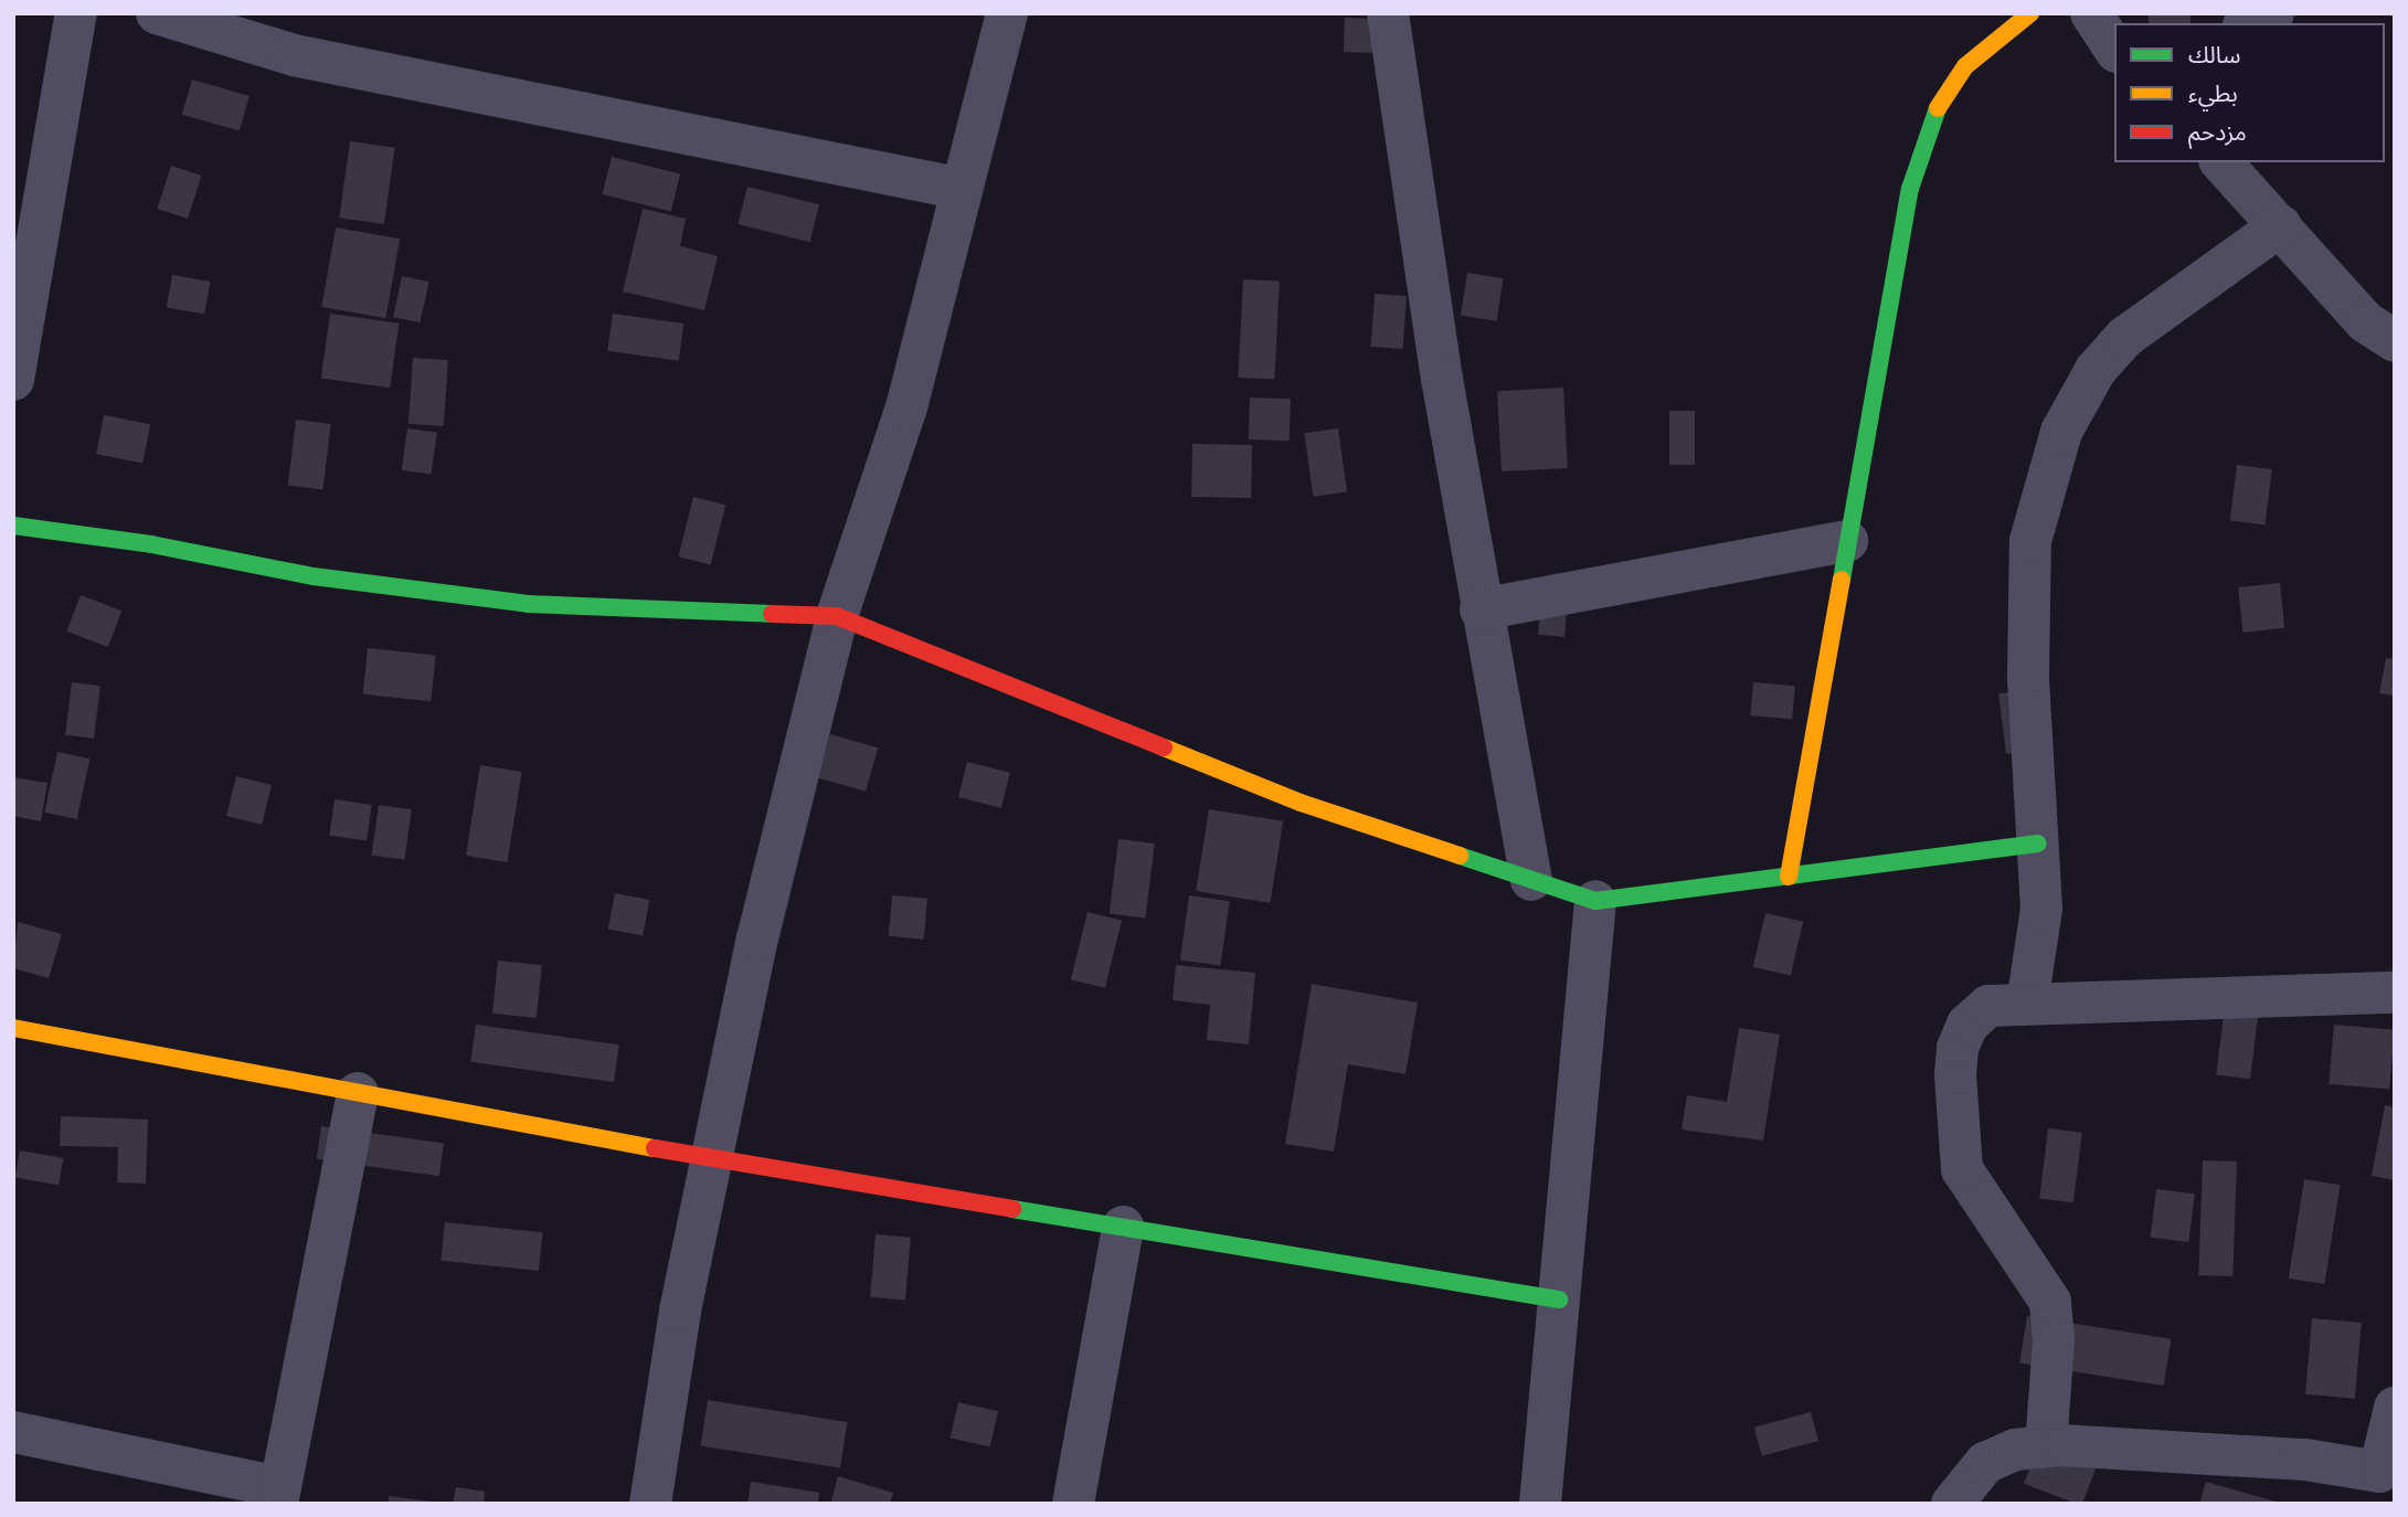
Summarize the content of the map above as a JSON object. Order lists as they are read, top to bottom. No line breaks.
{"legend":["سالك","بطيء","مزدحم"]}
